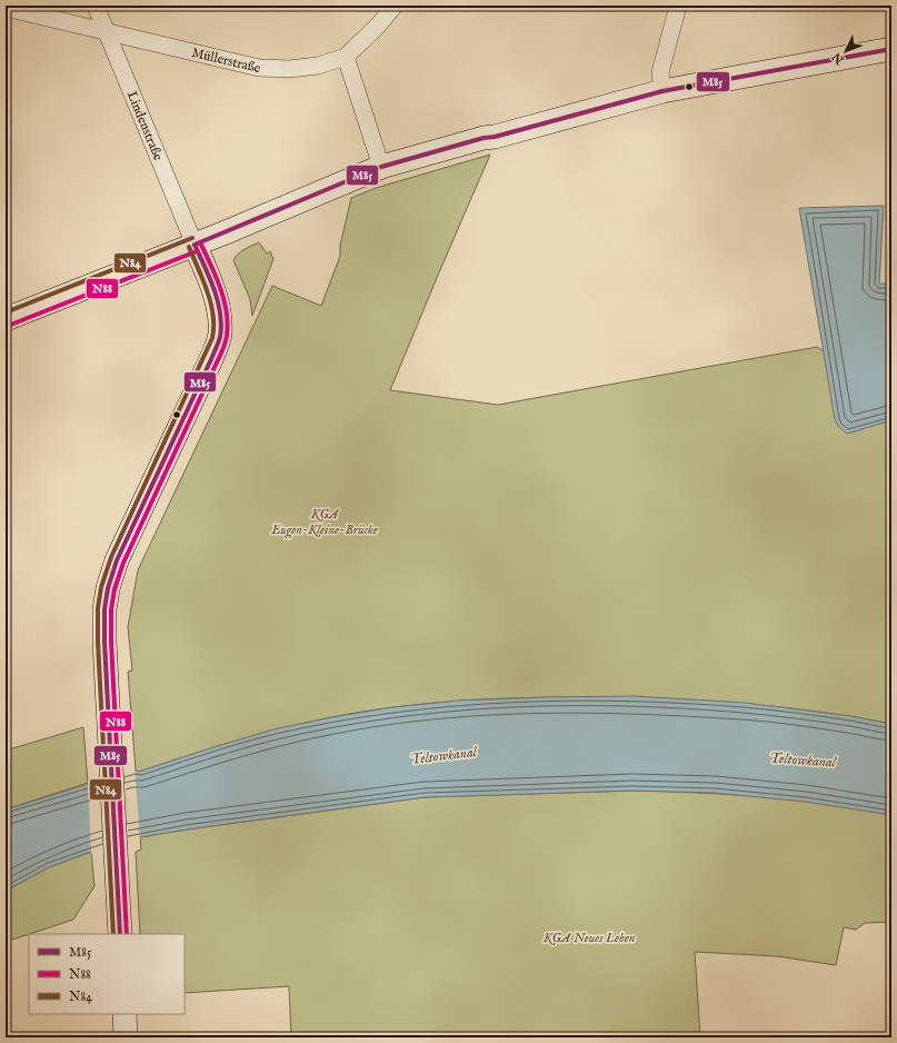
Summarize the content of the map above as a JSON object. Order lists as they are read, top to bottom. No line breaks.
{"streets":{"street":["Müllerstraße","Lindenstraße"]},"crossings":[["Müllerstraße","Lindenstraße"]],"water":["Teltowkanal"],"parks":["KGA Eugen-Kleine-Brücke","KGA Neues Leben"],"lines":["transit line M85","transit line N84","transit line N88"],"legend":["M85","N88","N84"],"north":"bottom left"}
